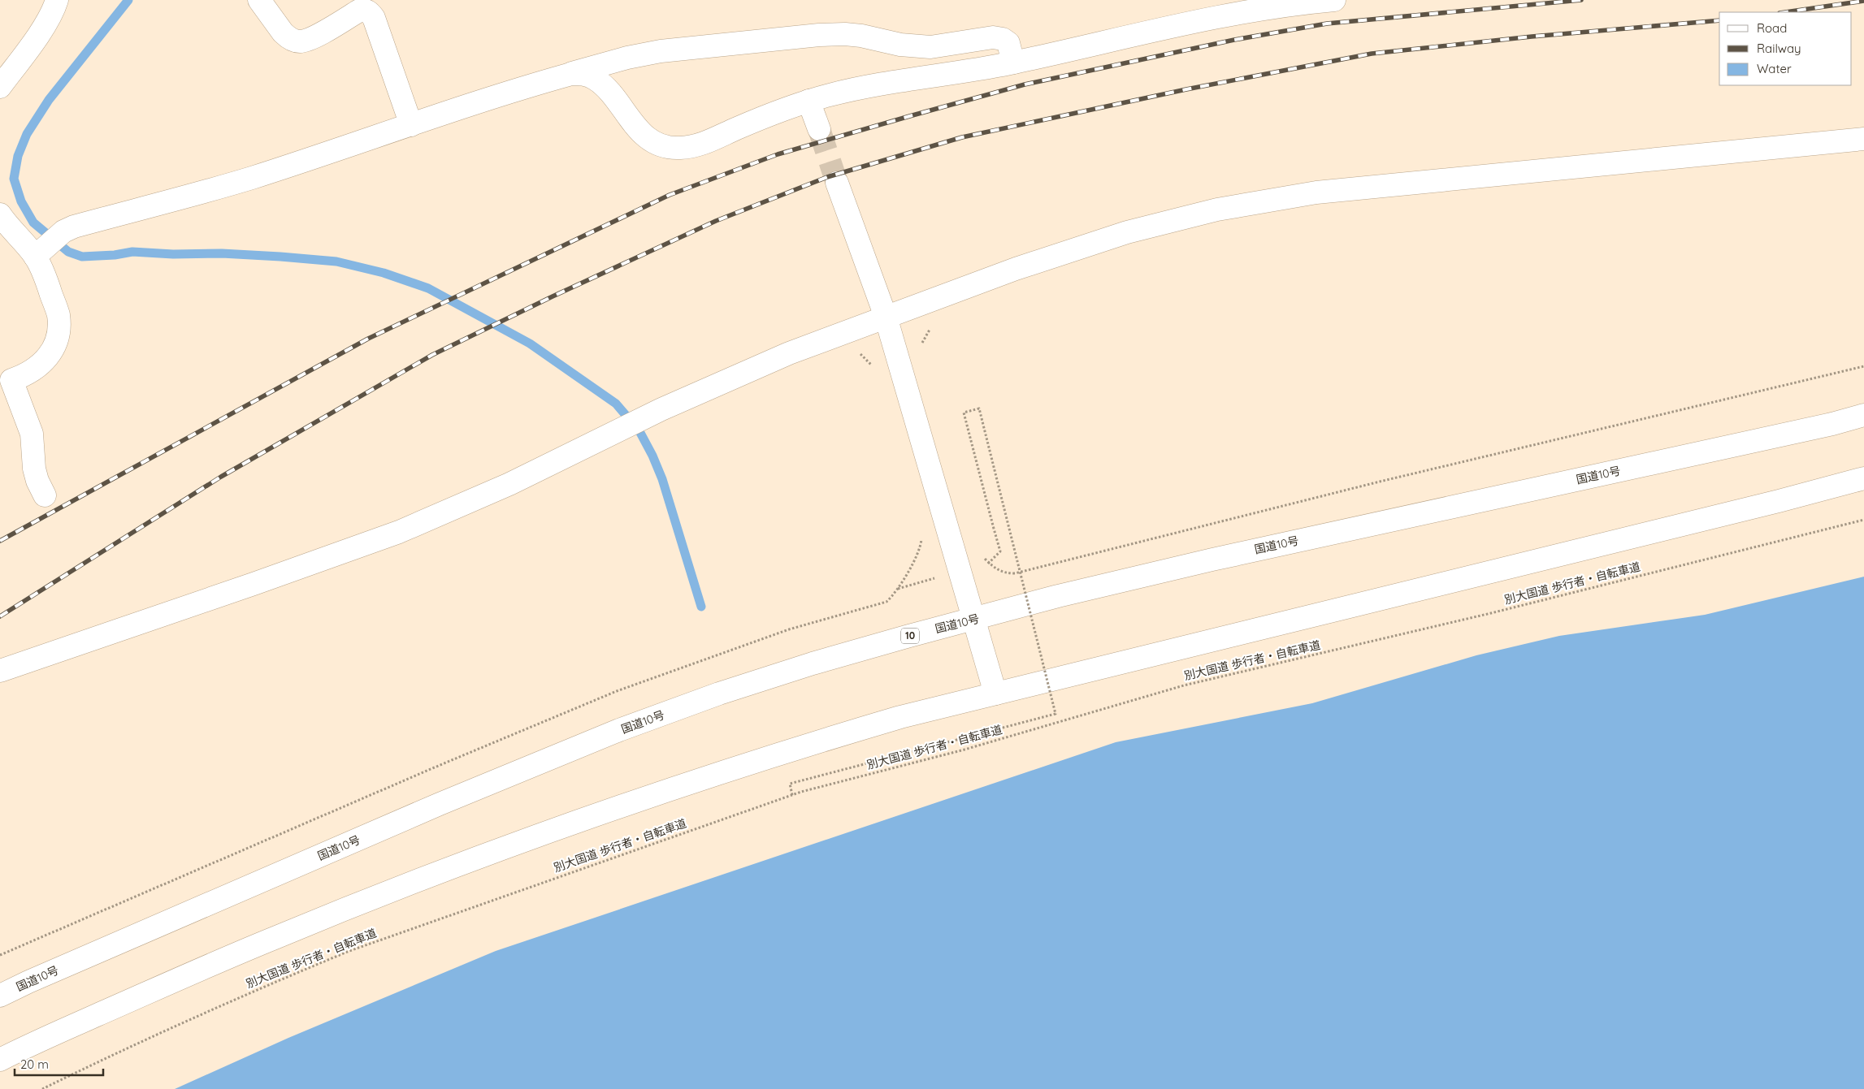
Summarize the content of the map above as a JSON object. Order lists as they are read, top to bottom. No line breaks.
{"streets":{"main road":["国道10号","10"],"path":["別大国道 歩行者・自転車道"]},"legend":["Road","Railway","Water"],"scale_bar":"20 m"}
